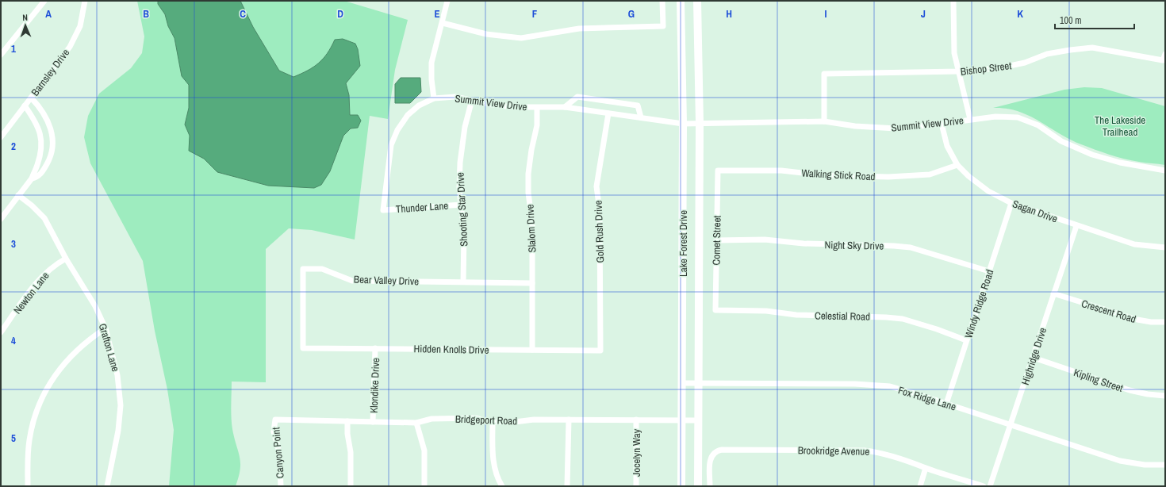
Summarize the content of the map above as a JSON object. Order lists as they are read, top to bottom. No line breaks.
{"streets":{"main road":["Lake Forest Drive"],"street":["Bishop Street","Barnsley Drive","Summit View Drive","Walking Stick Road","Thunder Lane","Shooting Star Drive","Sagan Drive","Slalom Drive","Gold Rush Drive","Comet Street","Night Sky Drive","Bear Valley Drive","Newton Lane","Windy Ridge Road","Crescent Road","Celestial Road","Grafton Lane","Hidden Knolls Drive","Highridge Drive","Kipling Street","Klondike Drive","Fox Ridge Lane","Bridgeport Road","Brookridge Avenue","Canyon Point","Jocelyn Way"]},"crossings":[["Bishop Street","Summit View Drive"],["Summit View Drive","Thunder Lane"],["Summit View Drive","Shooting Star Drive"],["Summit View Drive","Sagan Drive"],["Summit View Drive","Slalom Drive"],["Summit View Drive","Gold Rush Drive"],["Summit View Drive","Lake Forest Drive"],["Walking Stick Road","Sagan Drive"],["Walking Stick Road","Comet Street"],["Thunder Lane","Shooting Star Drive"],["Shooting Star Drive","Bear Valley Drive"],["Sagan Drive","Windy Ridge Road"],["Sagan Drive","Highridge Drive"],["Slalom Drive","Bear Valley Drive"],["Slalom Drive","Hidden Knolls Drive"],["Gold Rush Drive","Hidden Knolls Drive"],["Comet Street","Night Sky Drive"],["Comet Street","Celestial Road"],["Lake Forest Drive","Fox Ridge Lane"],["Lake Forest Drive","Bridgeport Road"],["Night Sky Drive","Windy Ridge Road"],["Bear Valley Drive","Hidden Knolls Drive"],["Newton Lane","Grafton Lane"],["Windy Ridge Road","Celestial Road"],["Windy Ridge Road","Fox Ridge Lane"],["Crescent Road","Highridge Drive"],["Hidden Knolls Drive","Klondike Drive"],["Highridge Drive","Kipling Street"],["Highridge Drive","Fox Ridge Lane"],["Klondike Drive","Bridgeport Road"],["Bridgeport Road","Canyon Point"],["Bridgeport Road","Jocelyn Way"]],"parks":["The Lakeside Trailhead"],"scale_bar":"100 m","north":"top","grid":{"columns":["A","B","C","D","E","F","G","H","I","J","K"],"rows":["1","2","3","4","5"]}}
